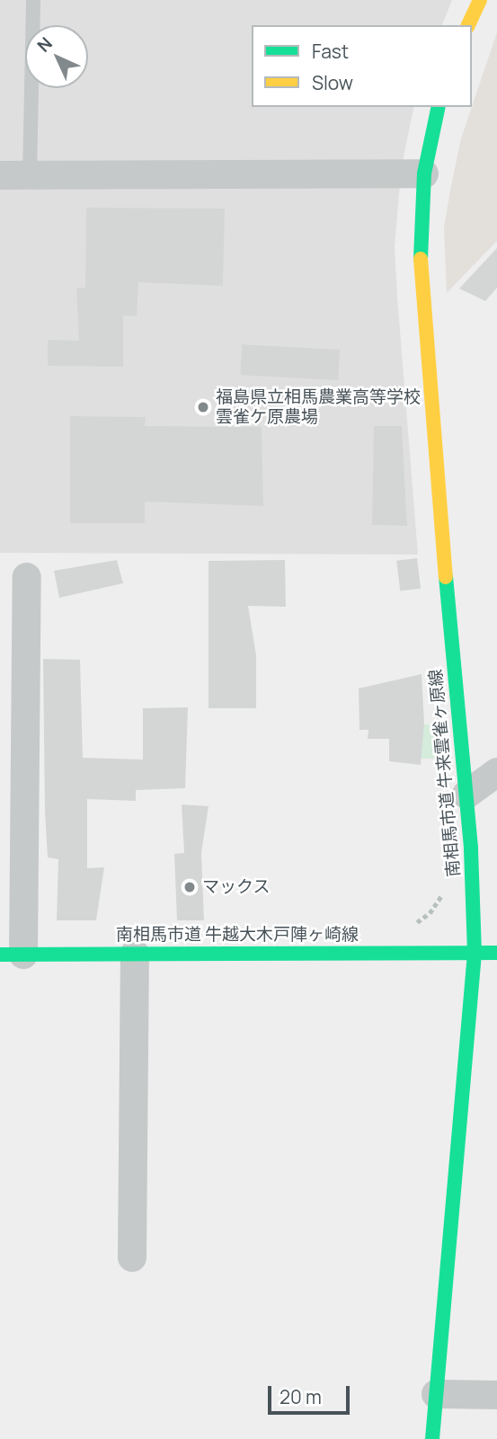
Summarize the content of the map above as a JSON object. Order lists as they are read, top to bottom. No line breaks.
{"streets":{"street":["南相馬市道 牛来雲雀ヶ原線","南相馬市道 牛越大木戸陣ヶ崎線"]},"crossings":[["南相馬市道 牛来雲雀ヶ原線","南相馬市道 牛越大木戸陣ヶ崎線"]],"places":["福島県立相馬農業高等学校 雲雀ケ原農場","マックス"],"legend":["Fast","Slow"],"scale_bar":"20 m","north":"top left"}
